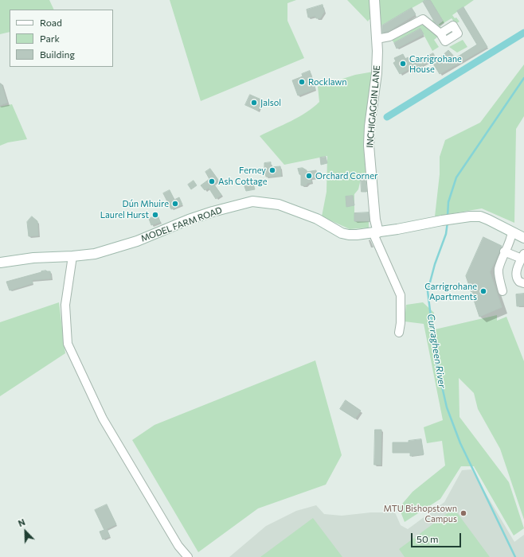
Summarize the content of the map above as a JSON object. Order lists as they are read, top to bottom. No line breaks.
{"streets":{"main road":["INCHIGAGGIN LANE","MODEL FARM ROAD"]},"crossings":[["INCHIGAGGIN LANE","MODEL FARM ROAD"]],"water":["Curragheen River"],"places":["Carrigrohane House","Rocklawn","Jalsol","Ferney","Orchard Corner","Ash Cottage","Dún Mhuire","Laurel Hurst","Carrigrohane Apartments","MTU Bishopstown Campus"],"legend":["Road","Park","Building"],"scale_bar":"50 m","north":"top left"}
